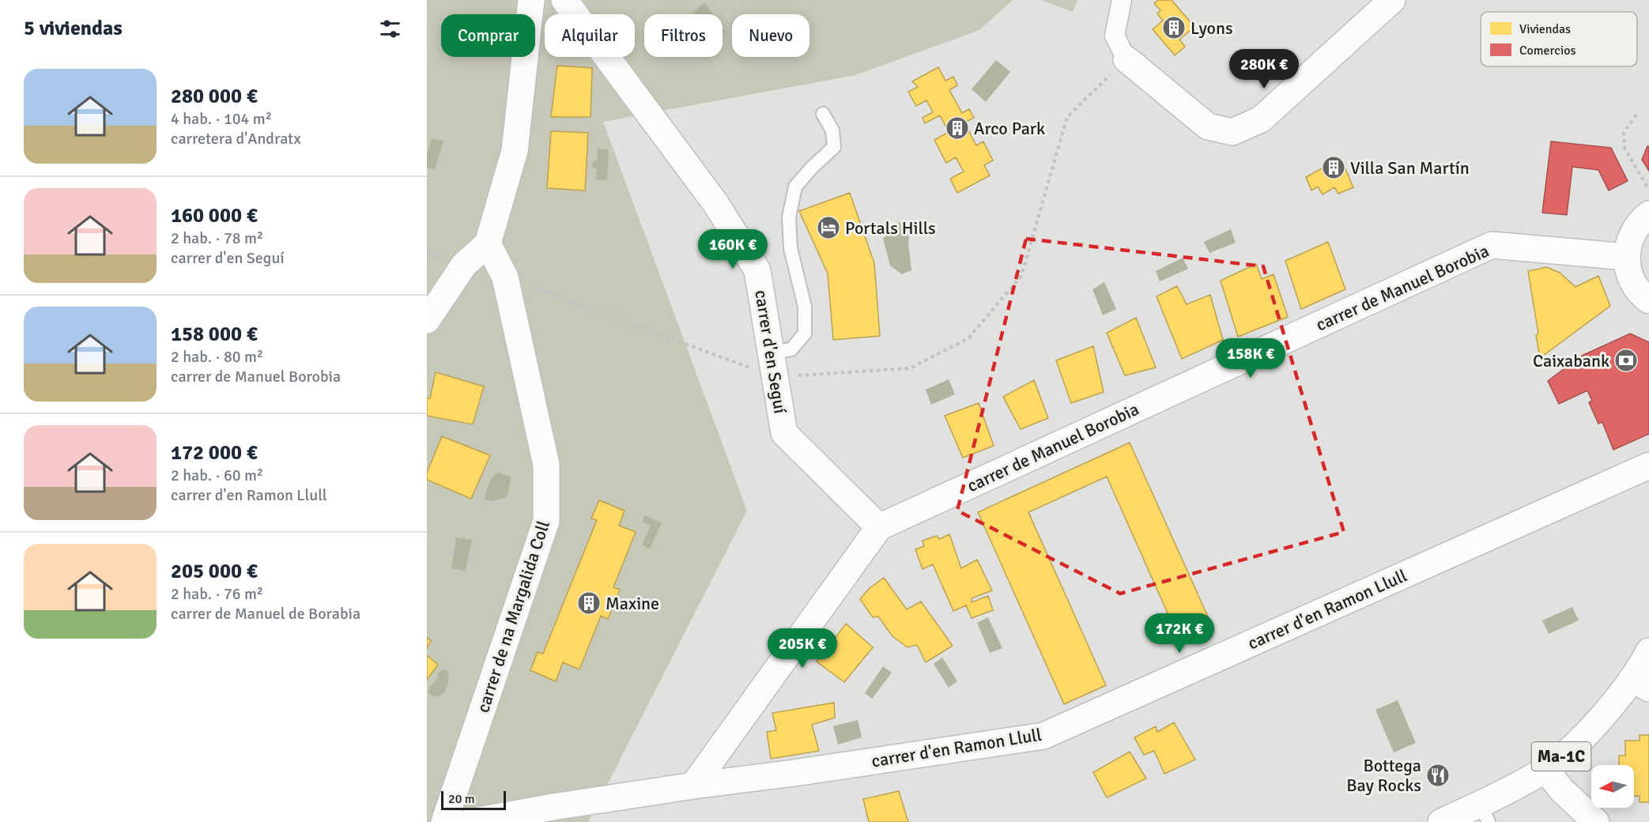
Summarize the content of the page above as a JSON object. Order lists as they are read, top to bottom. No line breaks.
{"streets":{"street":["carrer de Manuel Borobia","carrer d'en Seguí","carrer d'en Ramon Llull","carrer de na Margalida Coll","Ma-1C"]},"crossings":[["carrer de Manuel Borobia","carrer d'en Seguí"]],"places":{"building":["Lyons","Arco Park","Villa San Martín","Maxine"],"hotel":["Portals Hills"],"bank":["Caixabank"],"restaurant":["Bottega Bay Rocks"]},"legend":["Viviendas","Comercios"],"scale_bar":"20 m","north":"left","page":{"heading":"5 viviendas","chip":["Comprar","Alquilar","Filtros","Nuevo"],"price":["280K €","160K €","158K €","172K €","205K €"],"list":[{"name":"280 000 €","note":"4 hab. · 104 m² · carretera d'Andratx"},{"name":"160 000 €","note":"2 hab. · 78 m² · carrer d'en Seguí"},{"name":"158 000 €","note":"2 hab. · 80 m² · carrer de Manuel Borobia"},{"name":"172 000 €","note":"2 hab. · 60 m² · carrer d'en Ramon Llull"},{"name":"205 000 €","note":"2 hab. · 76 m² · carrer de Manuel de Borabia"}],"scale":"20 m"}}
